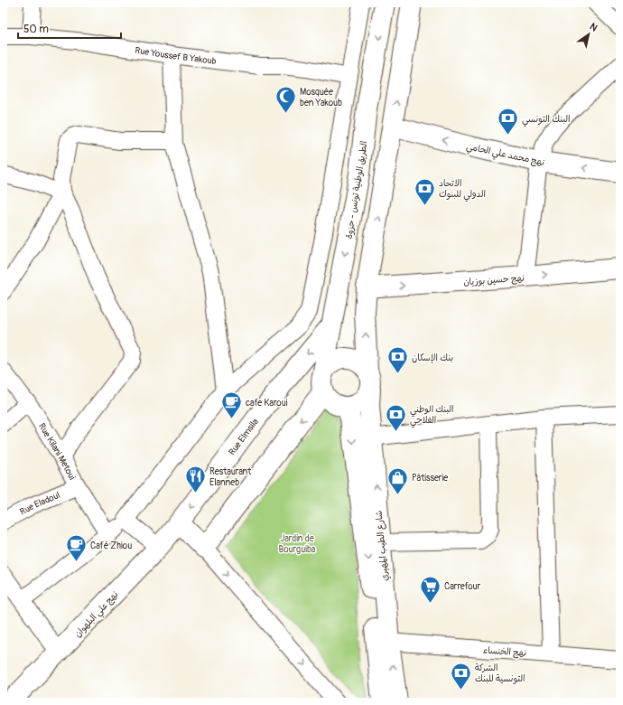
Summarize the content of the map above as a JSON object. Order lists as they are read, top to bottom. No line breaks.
{"streets":{"main road":["نهج محمد علي الحامي","الطريق الوطنية تونس - حزوة","نهج حسين بوزيان","Rue Elmsila","شارع الطيب المهيري","نهج علي البلهوان"],"street":["Rue Youssef B Yakoub","Rue Kilani Metoui","Rue Eladoul","نهج الخنساء"]},"crossings":[["الطريق الوطنية تونس - حزوة","Rue Elmsila"],["الطريق الوطنية تونس - حزوة","شارع الطيب المهيري"],["Rue Elmsila","نهج علي البلهوان"],["Rue Kilani Metoui","Rue Eladoul"],["شارع الطيب المهيري","نهج الخنساء"]],"one_way":["نهج محمد علي الحامي","نهج حسين بوزيان"],"parks":["Jardin de Bourguiba"],"places":{"mosque":["Mosquée ben Yakoub"],"bank":["البنك التونسي","الاتحاد الدولي للبنوك","بنك الإسكان","البنك الوطني الفلاحي","الشركة التونسية للبنك"],"cafe":["cafe Karoui","Café Zhiou"],"restaurant":["Restaurant Elanneb"],"shop":["Pâtisserie"],"supermarket":["Carrefour"]},"scale_bar":"50 m","north":"top right"}
